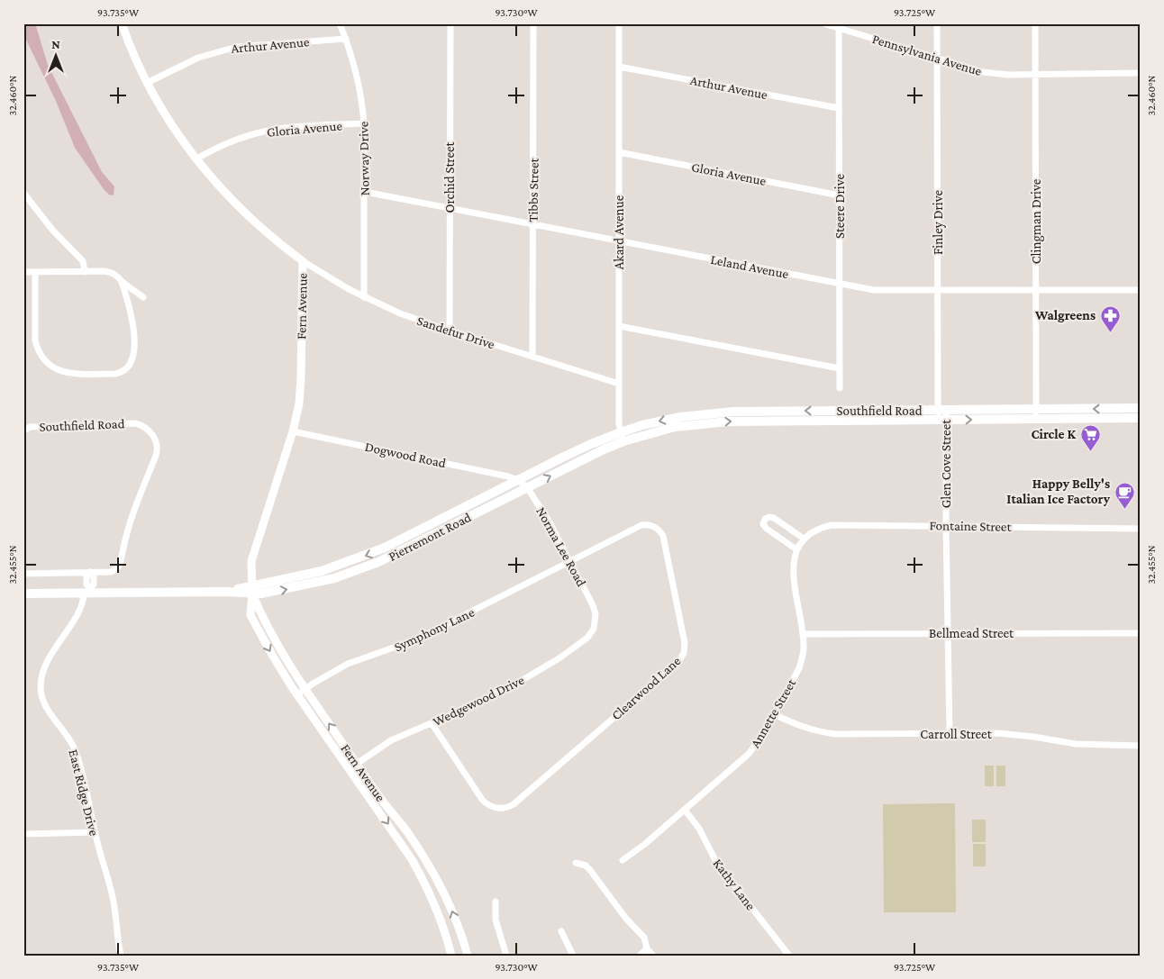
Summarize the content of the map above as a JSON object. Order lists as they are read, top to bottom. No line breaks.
{"streets":{"main road":["Southfield Road","Pierremont Road"],"street":["Arthur Avenue","Pennsylvania Avenue","Gloria Avenue","Norway Drive","Orchid Street","Tibbs Street","Steere Drive","Clingman Drive","Finley Drive","Akard Avenue","Leland Avenue","Fern Avenue","Sandefur Drive","Dogwood Road","Glen Cove Street","Fontaine Street","Norma Lee Road","Symphony Lane","Bellmead Street","Clearwood Lane","Wedgewood Drive","Annette Street","Carroll Street","East Ridge Drive","Kathy Lane"]},"crossings":[["Arthur Avenue","Norway Drive"],["Arthur Avenue","Steere Drive"],["Arthur Avenue","Akard Avenue"],["Arthur Avenue","Fern Avenue"],["Pennsylvania Avenue","Steere Drive"],["Pennsylvania Avenue","Clingman Drive"],["Pennsylvania Avenue","Finley Drive"],["Gloria Avenue","Norway Drive"],["Gloria Avenue","Steere Drive"],["Gloria Avenue","Akard Avenue"],["Gloria Avenue","Fern Avenue"],["Norway Drive","Leland Avenue"],["Norway Drive","Sandefur Drive"],["Orchid Street","Leland Avenue"],["Orchid Street","Sandefur Drive"],["Tibbs Street","Leland Avenue"],["Tibbs Street","Sandefur Drive"],["Steere Drive","Leland Avenue"],["Clingman Drive","Leland Avenue"],["Clingman Drive","Southfield Road"],["Finley Drive","Leland Avenue"],["Finley Drive","Southfield Road"],["Finley Drive","Glen Cove Street"],["Akard Avenue","Leland Avenue"],["Akard Avenue","Sandefur Drive"],["Akard Avenue","Southfield Road"],["Akard Avenue","Pierremont Road"],["Fern Avenue","Sandefur Drive"],["Fern Avenue","Dogwood Road"],["Fern Avenue","Pierremont Road"],["Fern Avenue","Symphony Lane"],["Fern Avenue","Wedgewood Drive"],["Southfield Road","Glen Cove Street"],["Southfield Road","Pierremont Road"],["Southfield Road","East Ridge Drive"],["Dogwood Road","Pierremont Road"],["Dogwood Road","Norma Lee Road"],["Glen Cove Street","Fontaine Street"],["Glen Cove Street","Bellmead Street"],["Glen Cove Street","Carroll Street"],["Fontaine Street","Annette Street"],["Pierremont Road","Norma Lee Road"],["Pierremont Road","East Ridge Drive"],["Norma Lee Road","Symphony Lane"],["Norma Lee Road","Clearwood Lane"],["Norma Lee Road","Wedgewood Drive"],["Symphony Lane","Clearwood Lane"],["Bellmead Street","Annette Street"],["Clearwood Lane","Wedgewood Drive"],["Annette Street","Carroll Street"],["Annette Street","Kathy Lane"]],"places":{"pharmacy":["Walgreens"],"supermarket":["Circle K"],"cafe":["Happy Belly's Italian Ice Factory"]},"north":"top","coordinates":["93.735°W","93.730°W","93.725°W","32.460°N","32.455°N"]}
